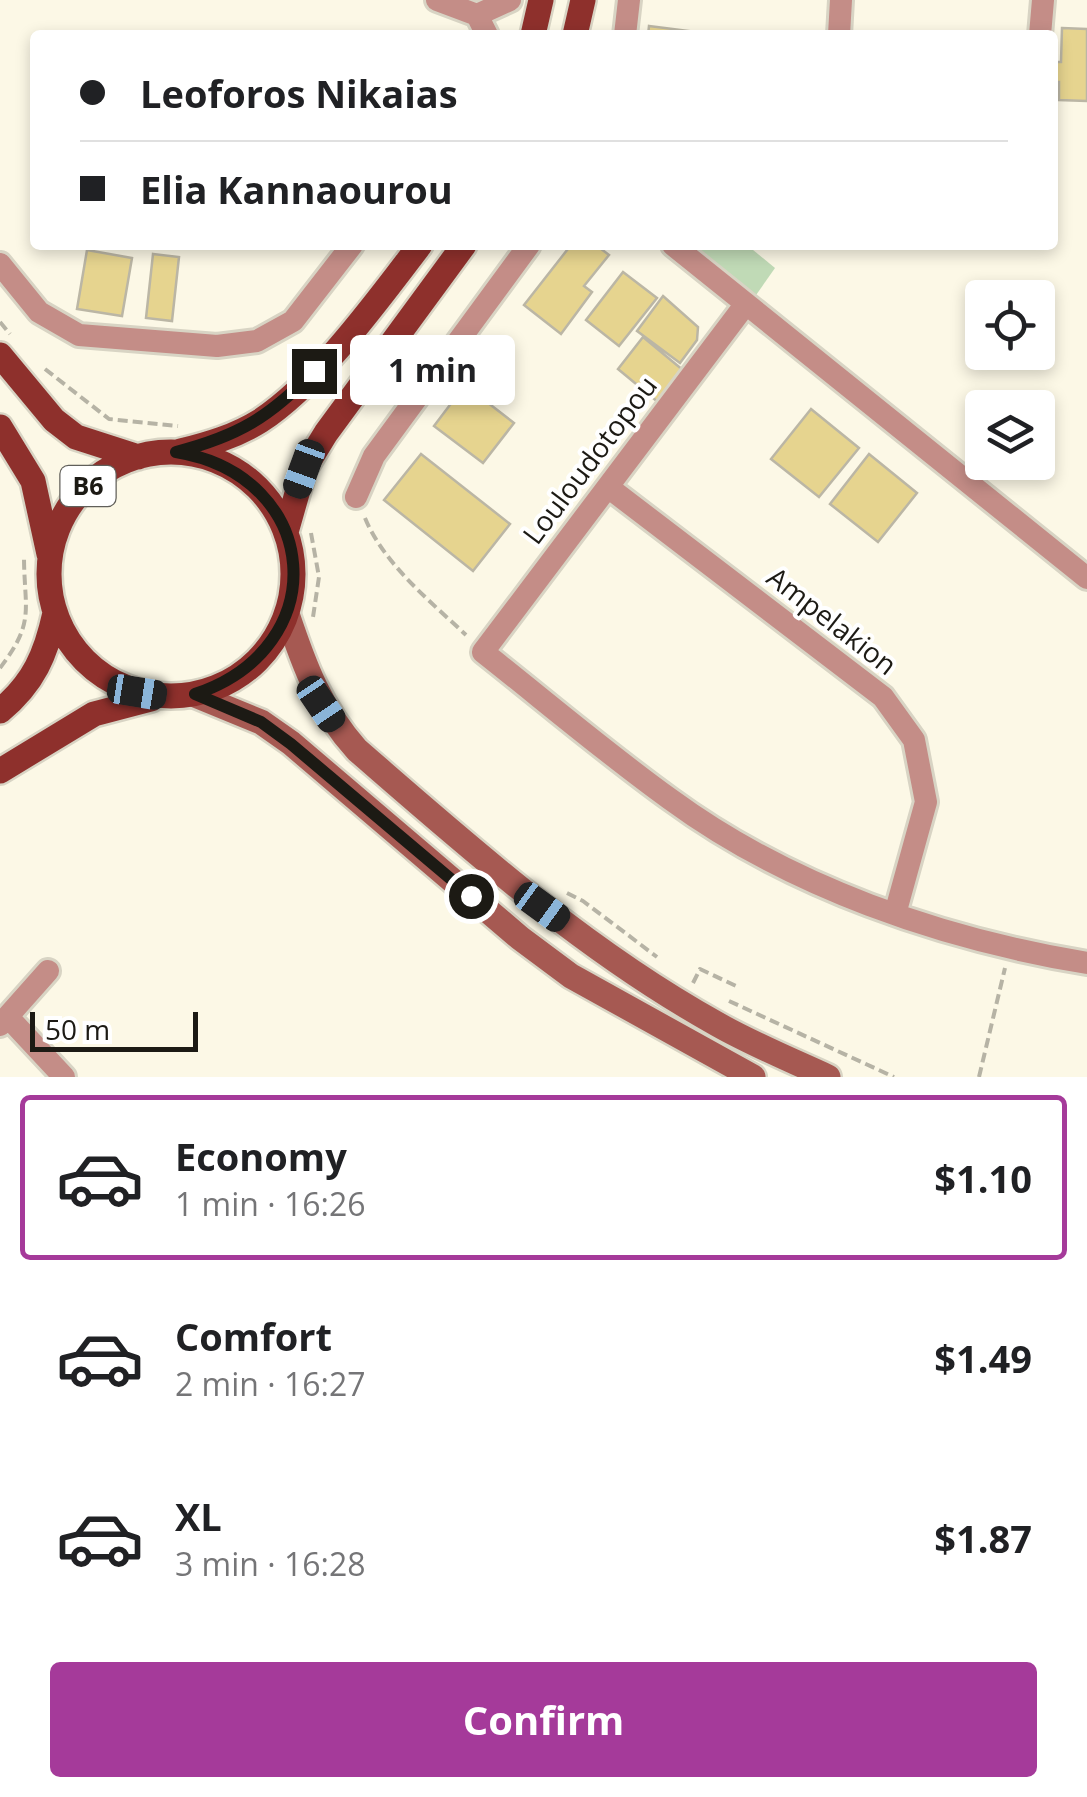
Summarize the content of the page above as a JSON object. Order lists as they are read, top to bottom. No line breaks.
{"streets":{"main road":["B6"],"street":["Louloudotopou","Ampelakion"]},"crossings":[["Louloudotopou","Ampelakion"]],"scale_bar":"50 m","page":{"banner":["Leoforos Nikaias","Elia Kannaourou"],"bubble":"1 min","scale":"50 m","list":[{"name":"Economy","note":"1 min · 16:26","value":"$1.10"},{"name":"Comfort","note":"2 min · 16:27","value":"$1.49"},{"name":"XL","note":"3 min · 16:28","value":"$1.87"}],"buttons":"Confirm"}}
